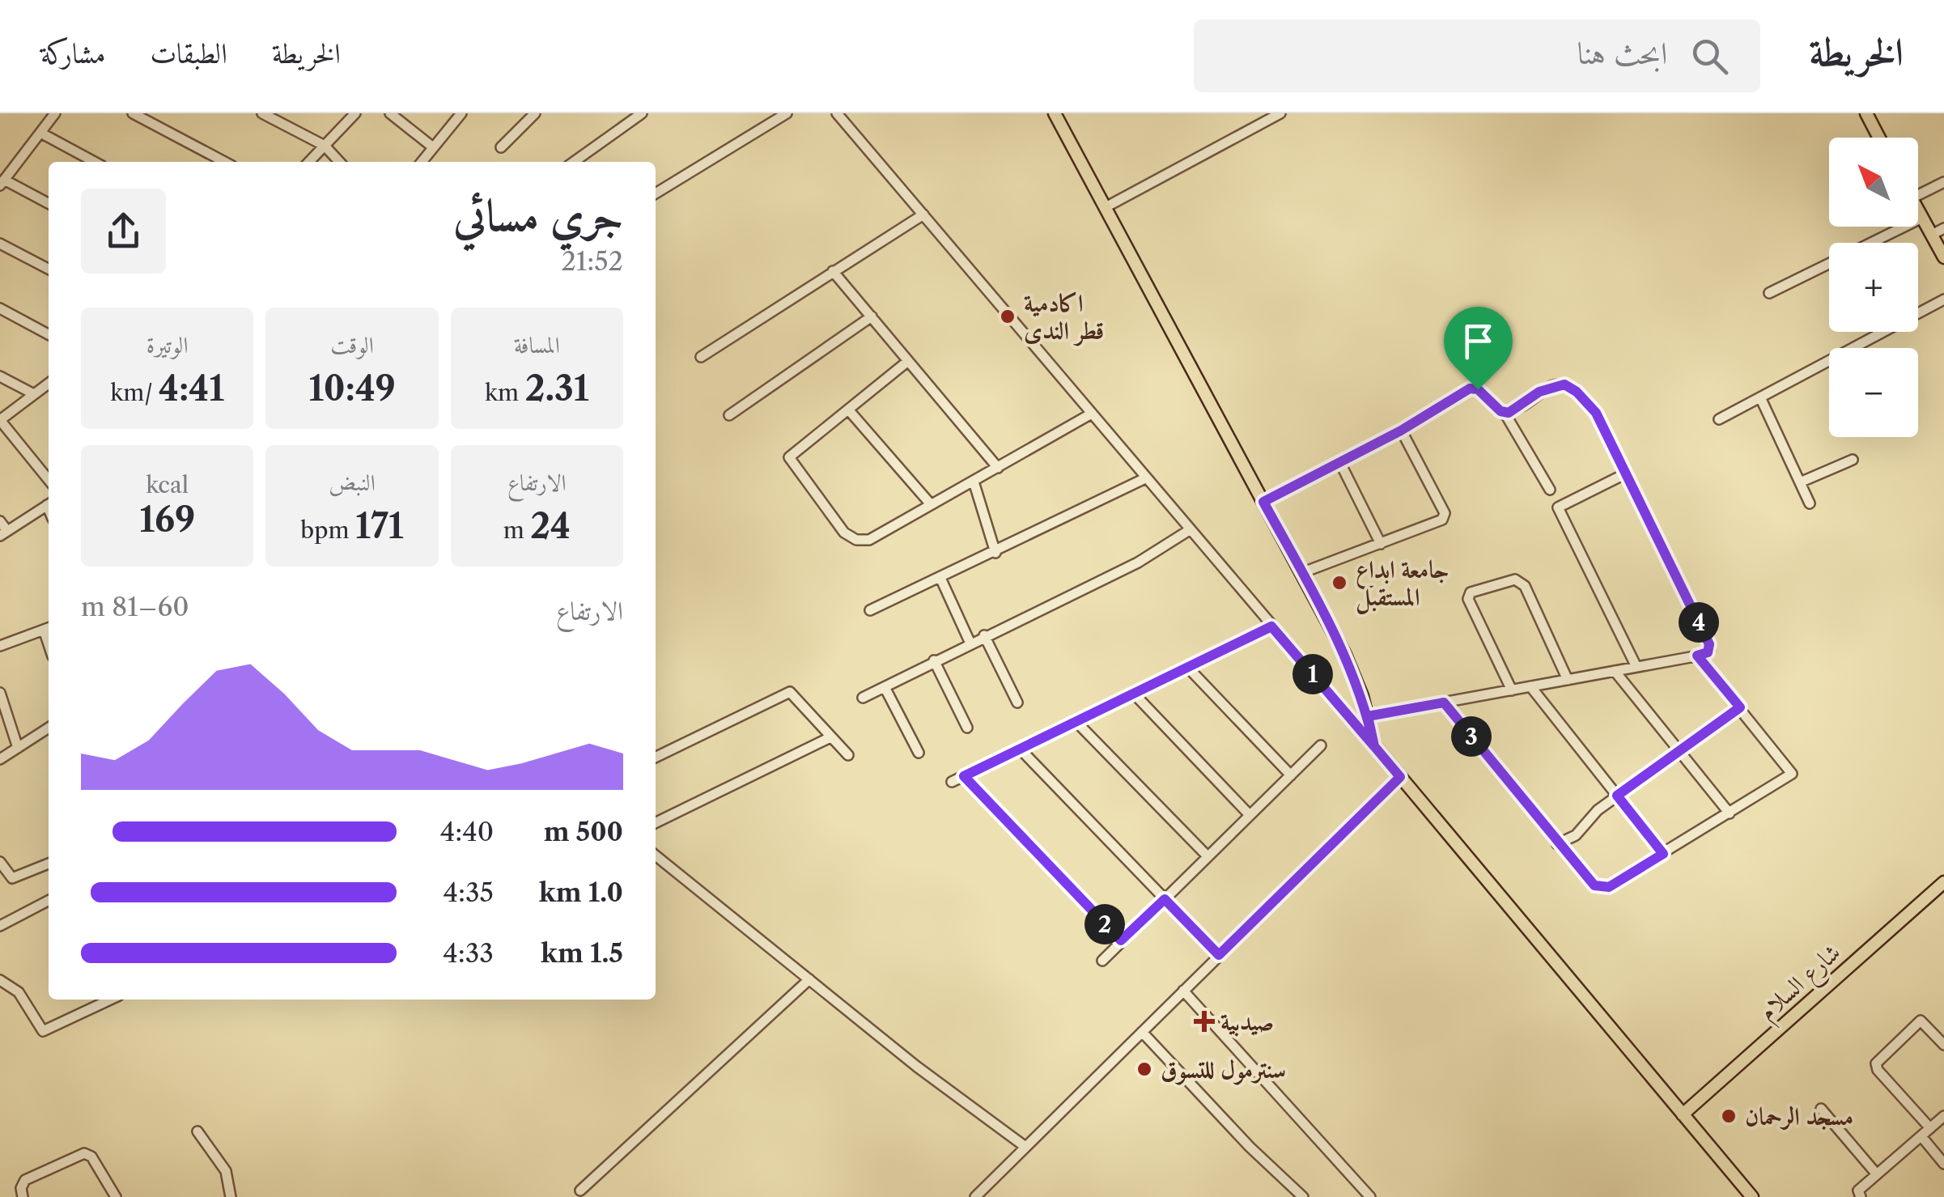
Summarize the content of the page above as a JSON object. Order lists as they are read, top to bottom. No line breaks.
{"streets":{"main road":["شارع السلام"]},"places":{"other":["اكادمية قطر الندى","جامعة ابداع المستقبل","سنترمول للتسوق","مسجد الرحمان"],"health":["صيدبية"]},"north":"top left","page":{"header":"الخريطة","search":"ابحث هنا","nav":["الخريطة","الطبقات","مشاركة"],"map_buttons":["+","−"],"heading":["جري مسائي","21:52"],"stats":[["المسافة","2.31 km"],["الوقت","10:49"],["الوتيرة","4:41 /km"],["الارتفاع","24 m"],["النبض","171 bpm"],["kcal","169"]],"chart":["الارتفاع","60–81 m"],"pins":["4","1","3","2"],"list":[{"name":"500 m","note":"4:40"},{"name":"1.0 km","note":"4:35"},{"name":"1.5 km","note":"4:33"}]}}
